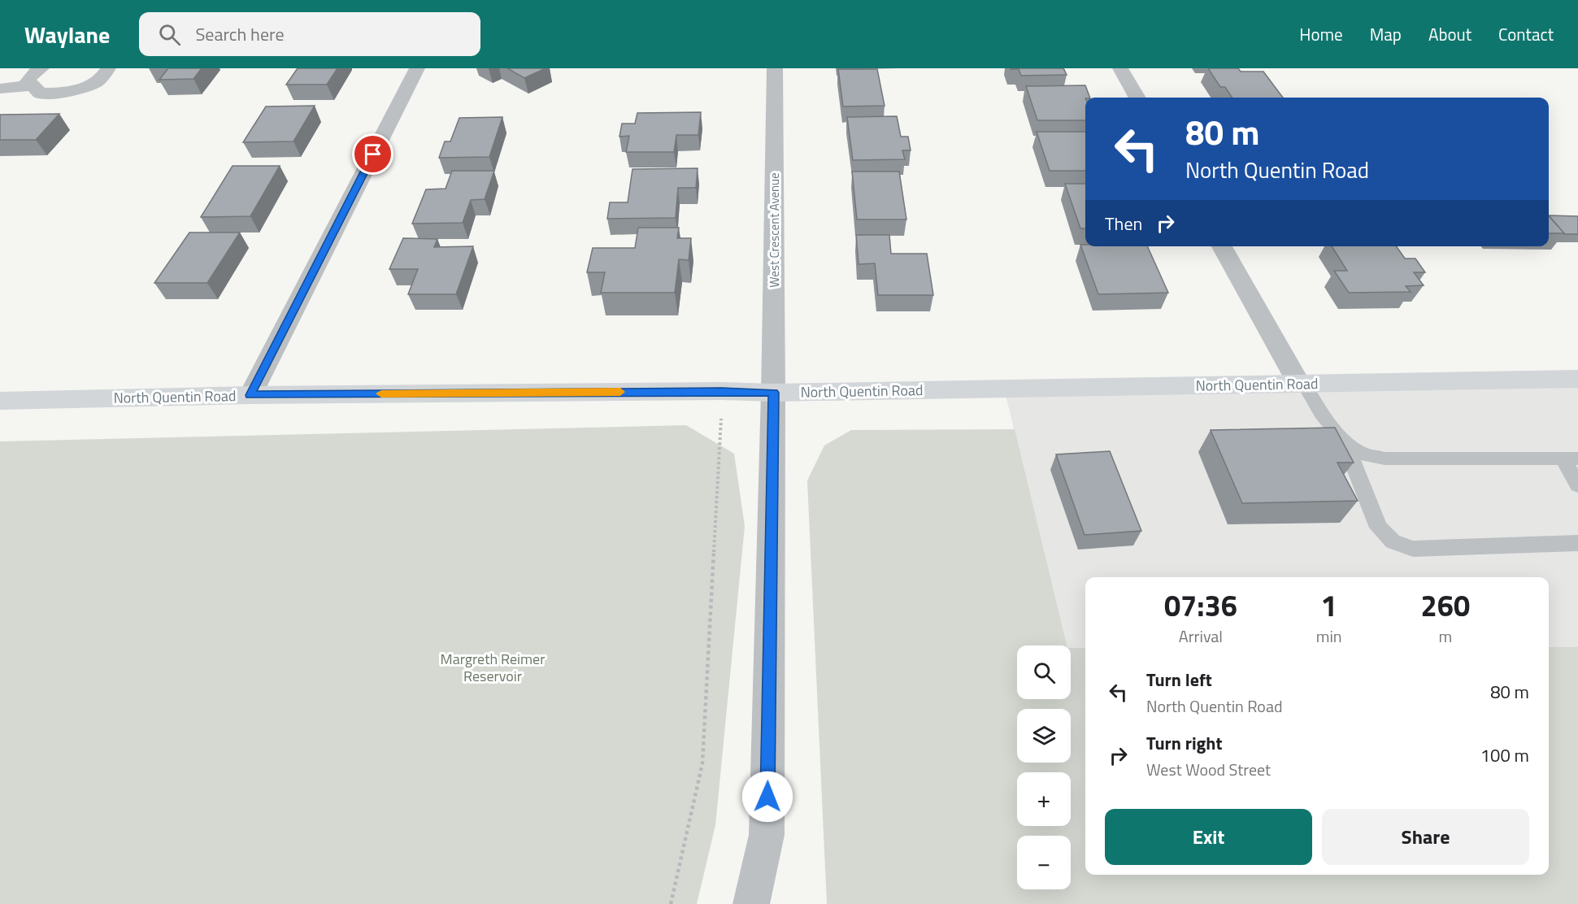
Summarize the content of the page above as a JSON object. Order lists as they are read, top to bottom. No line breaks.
{"streets":{"main road":["North Quentin Road"],"street":["West Crescent Avenue"]},"crossings":[["West Crescent Avenue","North Quentin Road"]],"parks":["Margreth Reimer Reservoir"],"page":{"header":"Waylane","search":"Search here","nav":["Home","Map","About","Contact"],"turn":["80 m","North Quentin Road"],"then":"Then","eta":["07:36","Arrival","1","min","260","m"],"map_buttons":["+","−"],"list":[{"name":"Turn left","note":"North Quentin Road","value":"80 m"},{"name":"Turn right","note":"West Wood Street","value":"100 m"}],"buttons":["Exit","Share"]}}
